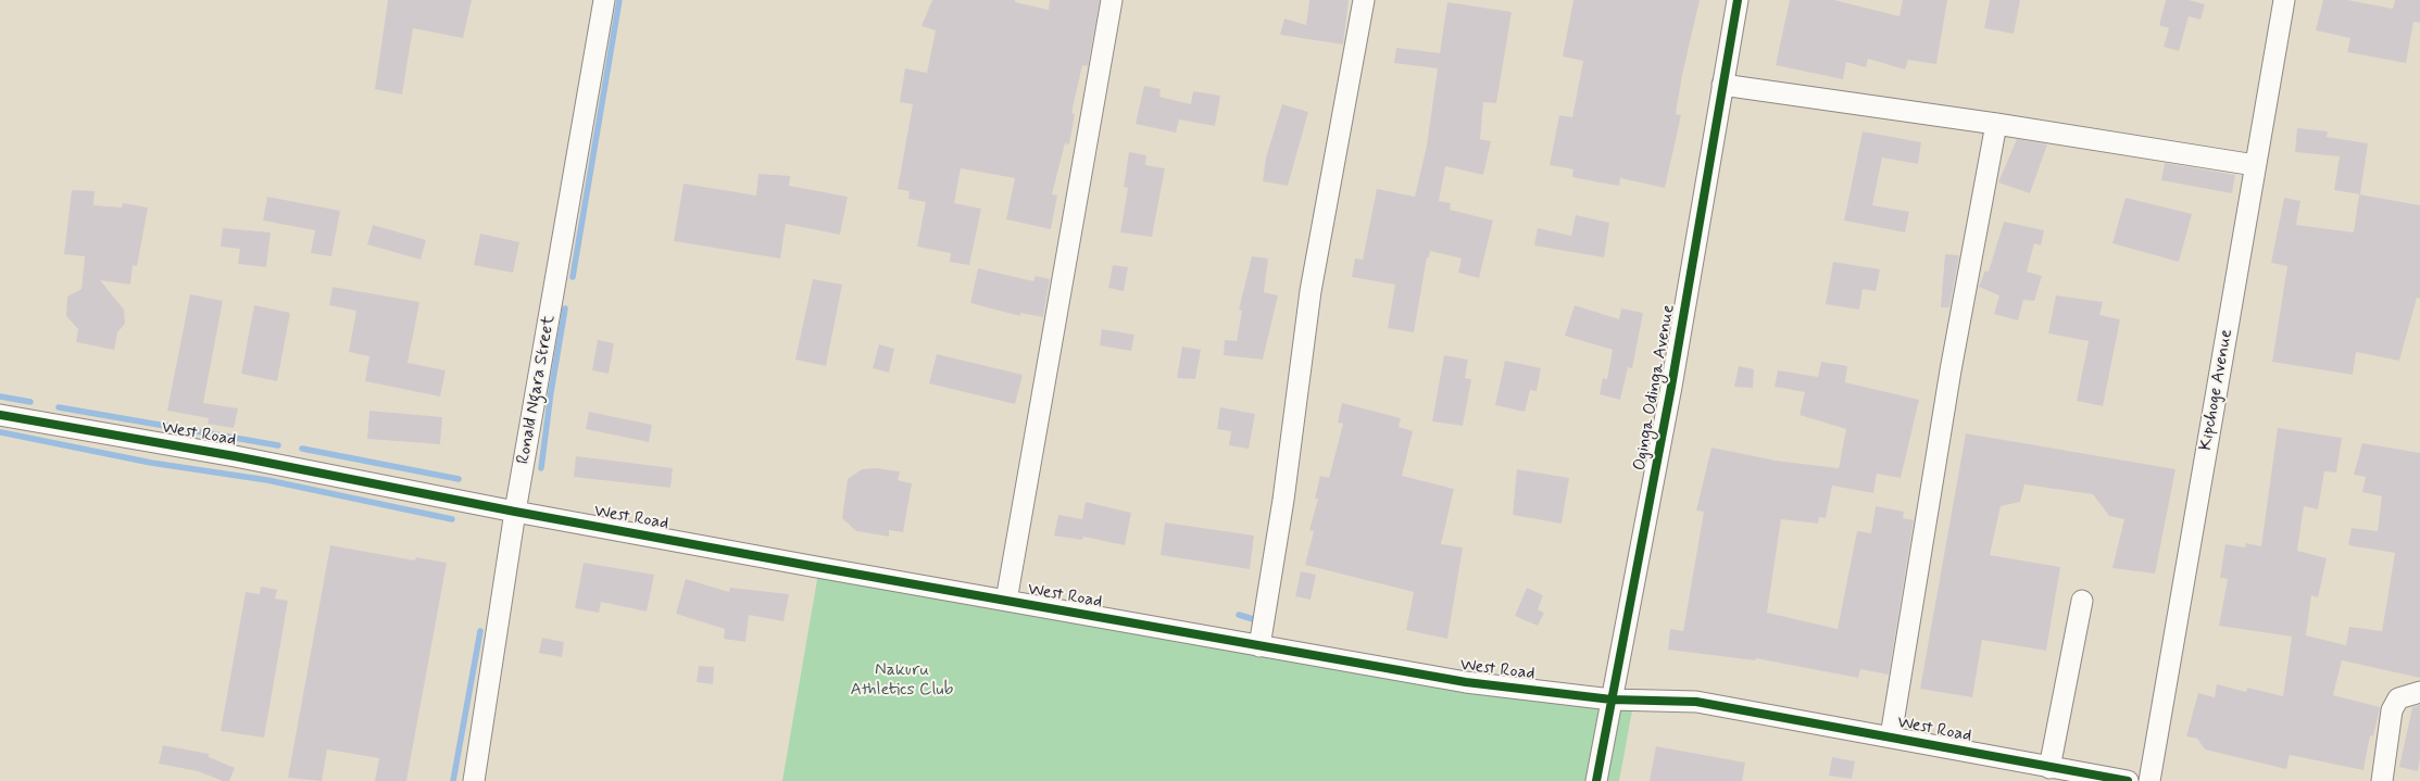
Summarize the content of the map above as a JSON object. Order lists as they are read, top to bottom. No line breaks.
{"streets":{"street":["Oginga Odinga Avenue","Ronald Ngara Street","Kipchoge Avenue","West Road"]},"crossings":[["Oginga Odinga Avenue","West Road"],["Ronald Ngara Street","West Road"]],"parks":["Nakuru Athletics Club"]}
